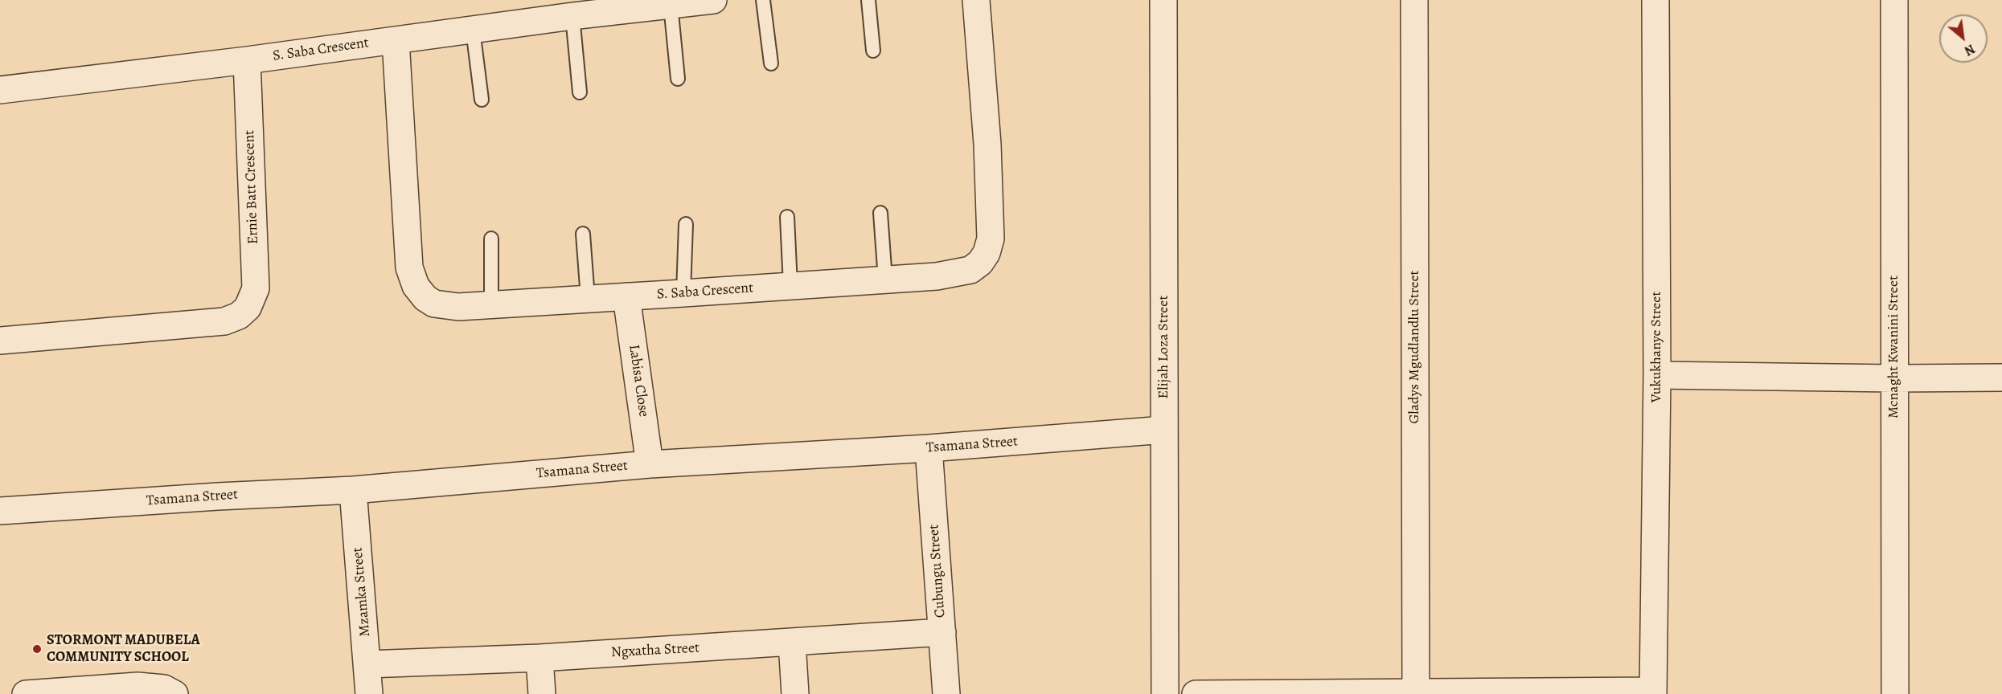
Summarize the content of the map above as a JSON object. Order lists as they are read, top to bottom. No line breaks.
{"streets":{"street":["S. Saba Crescent","Ernie Batt Crescent","Elijah Loza Street","Gladys Mgudlandlu Street","Vukukhanye Street","Mcnaght Kwanini Street","Labisa Close","Tsamana Street","Cubungu Street","Mzamka Street","Ngxatha Street"]},"crossings":[["S. Saba Crescent","Ernie Batt Crescent"],["S. Saba Crescent","Labisa Close"],["Elijah Loza Street","Tsamana Street"],["Labisa Close","Tsamana Street"],["Tsamana Street","Cubungu Street"],["Tsamana Street","Mzamka Street"],["Cubungu Street","Ngxatha Street"],["Mzamka Street","Ngxatha Street"]],"places":["STORMONT MADUBELA COMMUNITY SCHOOL"],"north":"bottom right"}
